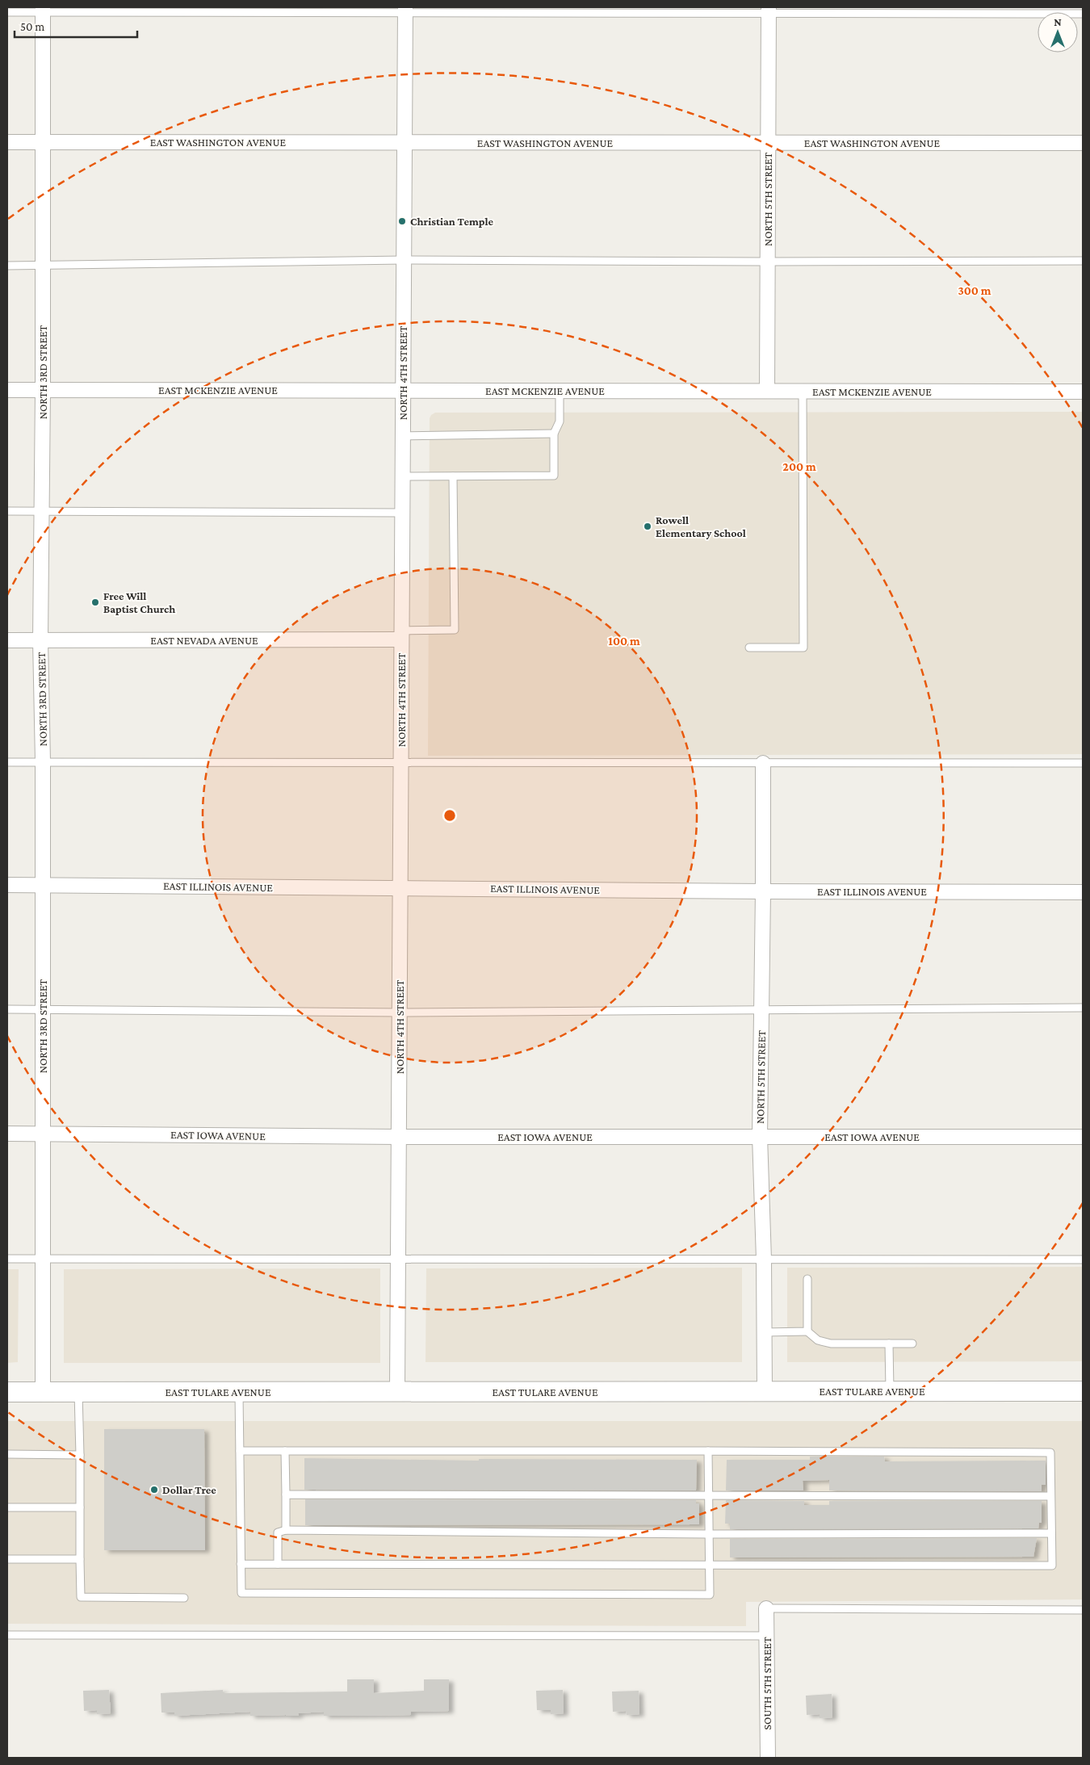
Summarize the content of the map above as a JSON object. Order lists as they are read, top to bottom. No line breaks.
{"streets":{"main road":["EAST TULARE AVENUE"],"street":["EAST WASHINGTON AVENUE","NORTH 5TH STREET","NORTH 3RD STREET","NORTH 4TH STREET","EAST MCKENZIE AVENUE","EAST NEVADA AVENUE","EAST ILLINOIS AVENUE","EAST IOWA AVENUE","SOUTH 5TH STREET"]},"crossings":[["EAST WASHINGTON AVENUE","NORTH 5TH STREET"],["EAST WASHINGTON AVENUE","NORTH 3RD STREET"],["EAST WASHINGTON AVENUE","NORTH 4TH STREET"],["NORTH 5TH STREET","EAST MCKENZIE AVENUE"],["NORTH 5TH STREET","EAST ILLINOIS AVENUE"],["NORTH 5TH STREET","EAST IOWA AVENUE"],["NORTH 5TH STREET","EAST TULARE AVENUE"],["NORTH 3RD STREET","EAST MCKENZIE AVENUE"],["NORTH 3RD STREET","EAST NEVADA AVENUE"],["NORTH 3RD STREET","EAST ILLINOIS AVENUE"],["NORTH 3RD STREET","EAST IOWA AVENUE"],["NORTH 3RD STREET","EAST TULARE AVENUE"],["NORTH 4TH STREET","EAST MCKENZIE AVENUE"],["NORTH 4TH STREET","EAST NEVADA AVENUE"],["NORTH 4TH STREET","EAST ILLINOIS AVENUE"],["NORTH 4TH STREET","EAST IOWA AVENUE"],["NORTH 4TH STREET","EAST TULARE AVENUE"]],"places":["Christian Temple","Rowell Elementary School","Free Will Baptist Church","Dollar Tree"],"scale_bar":"50 m","north":"top","rings":["300 m","200 m","100 m"]}
